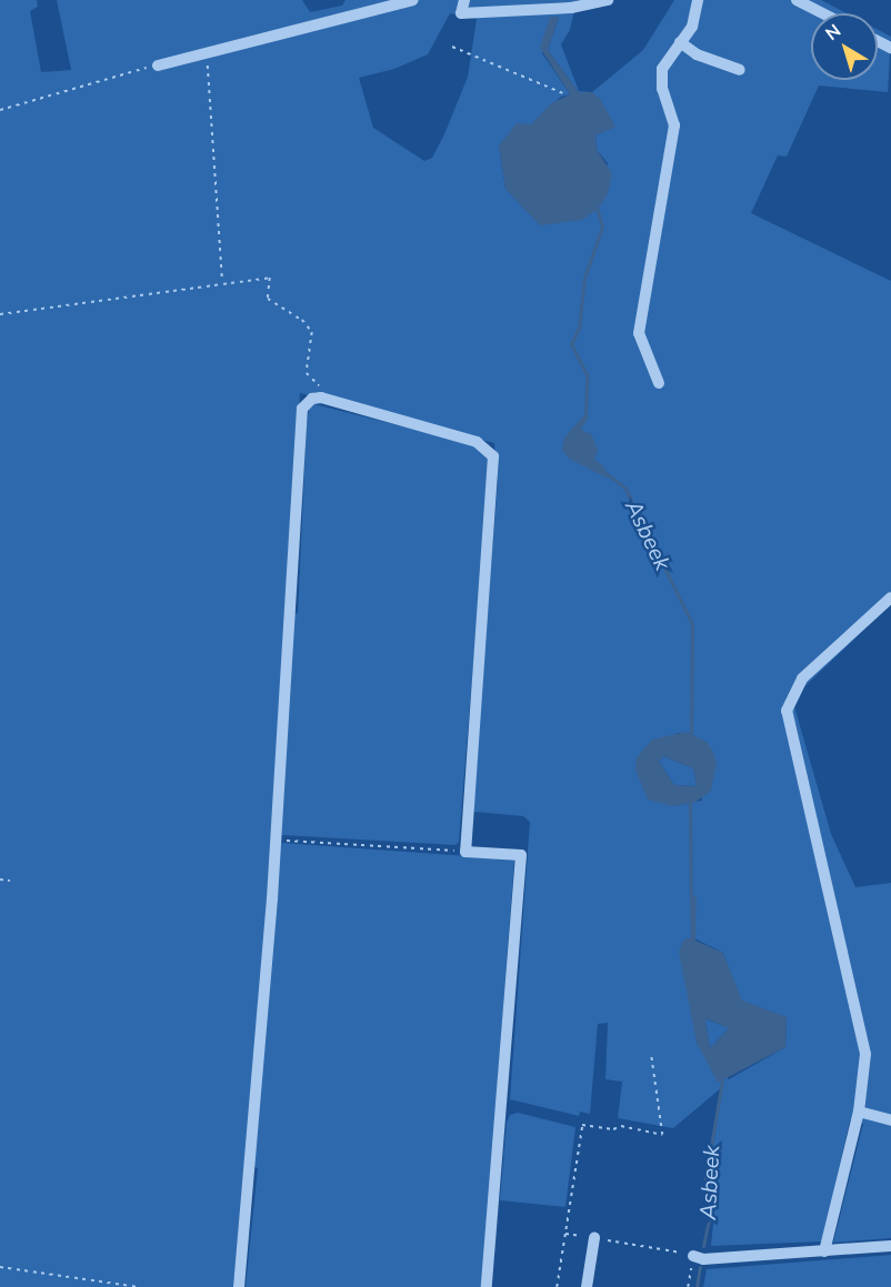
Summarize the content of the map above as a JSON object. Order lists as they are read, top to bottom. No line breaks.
{"water":["Asbeek"],"north":"top left"}
